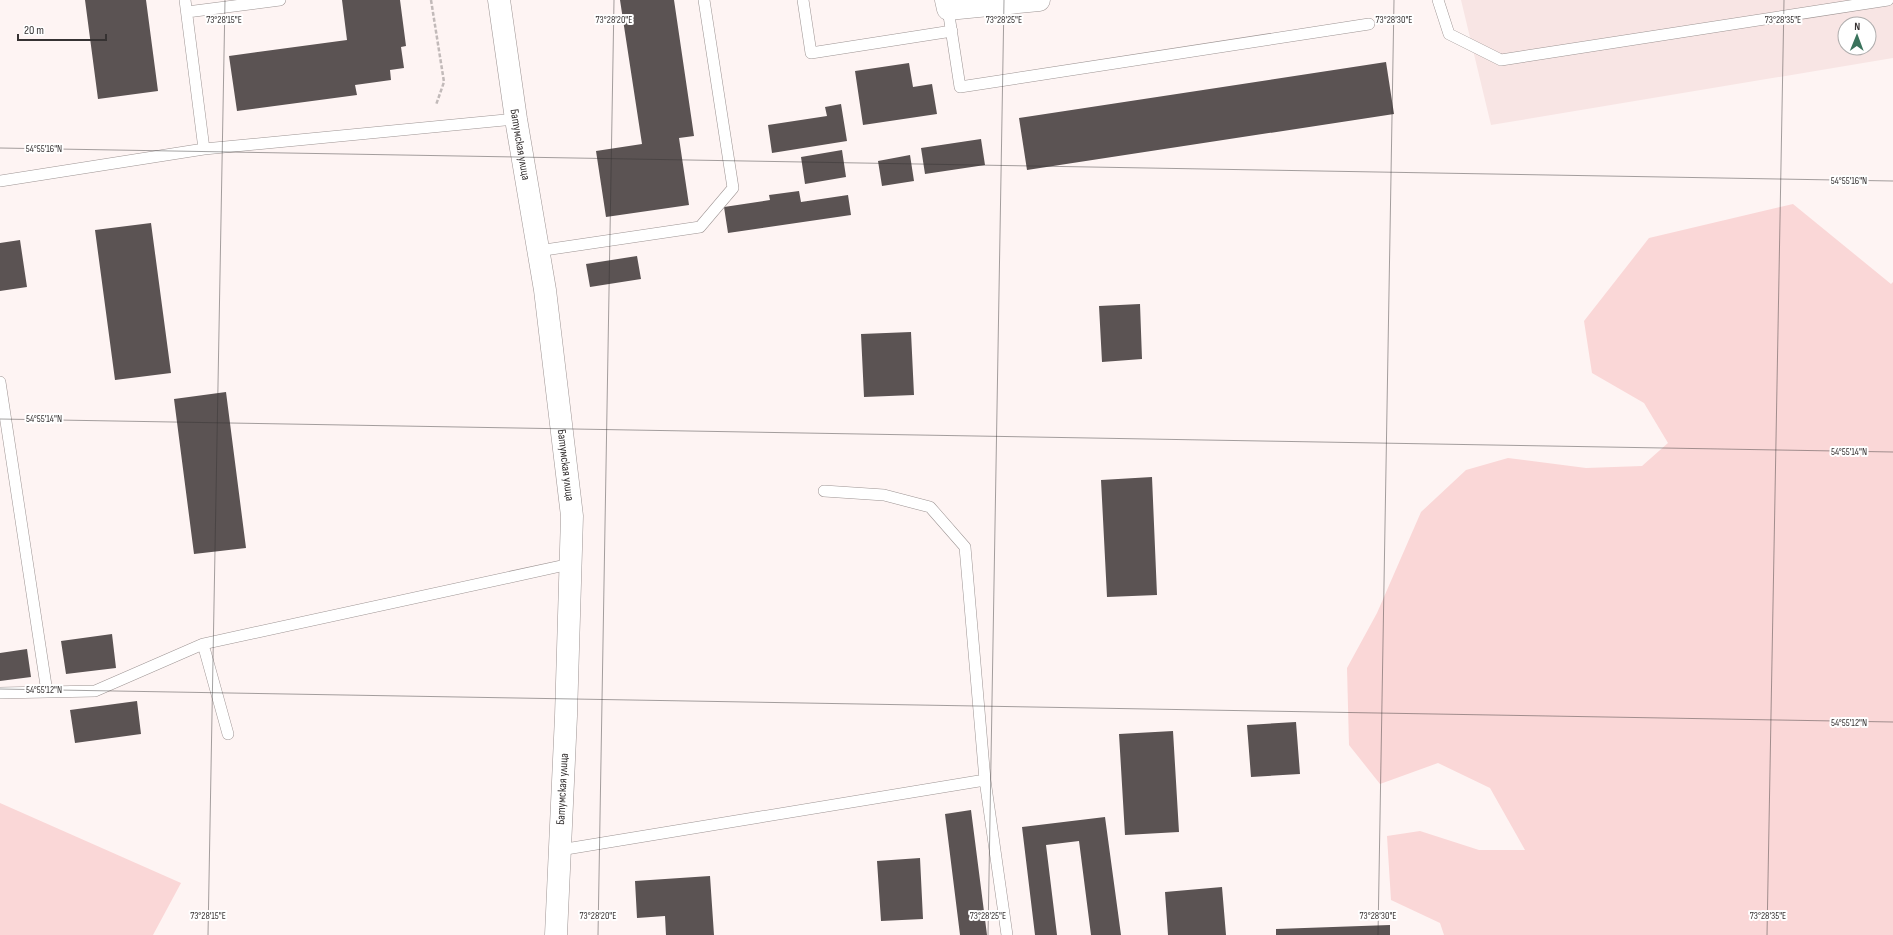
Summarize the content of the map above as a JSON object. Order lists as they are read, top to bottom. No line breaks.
{"streets":{"street":["Батумская улица"]},"scale_bar":"20 m","north":"top","coordinates":["73°28'15\"E","73°28'20\"E","73°28'25\"E","73°28'30\"E","73°28'35\"E","54°55'16\"N","54°55'14\"N","54°55'12\"N"]}
